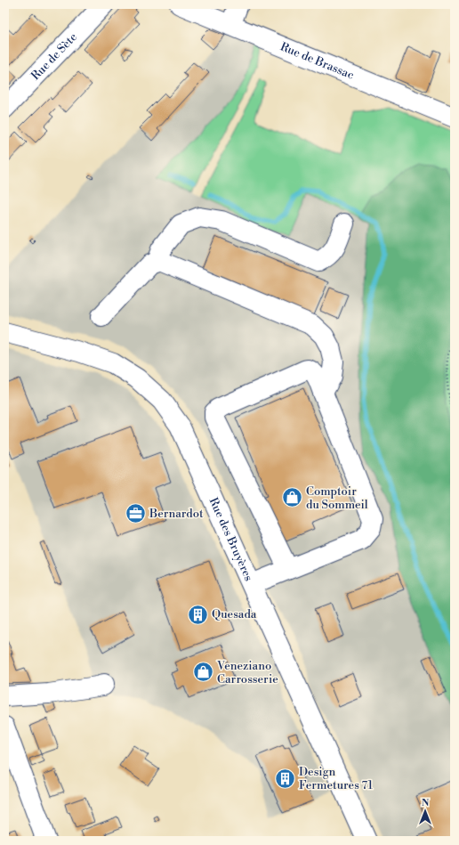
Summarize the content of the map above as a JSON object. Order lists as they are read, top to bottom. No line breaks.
{"streets":{"street":["Rue de Sète","Rue de Brassac","Rue des Bruyères"]},"places":{"shop":["Comptoir du Sommeil","Veneziano Carrosserie"],"office":["Bernardot"],"building":["Quesada","Design Fermetures 71"]},"north":"top"}
